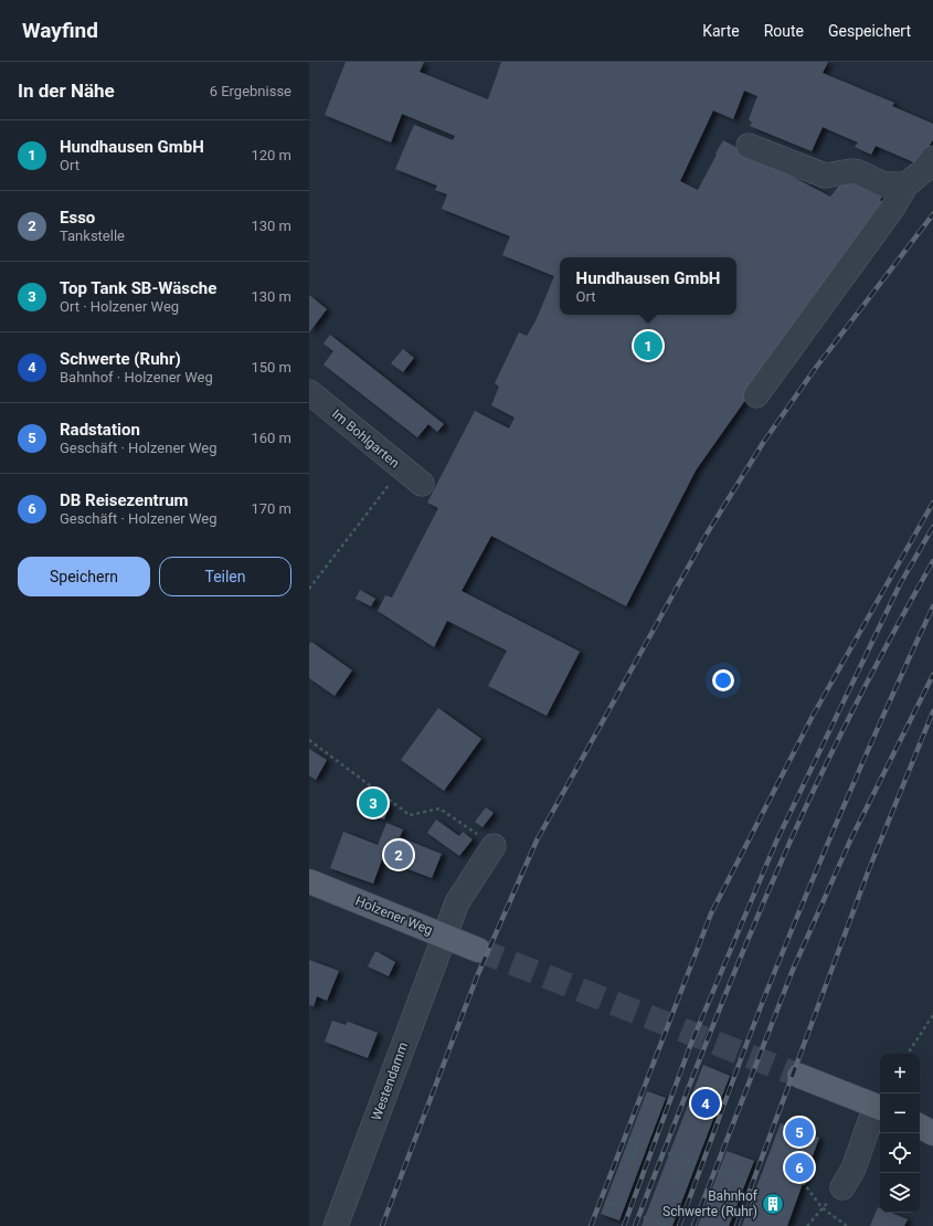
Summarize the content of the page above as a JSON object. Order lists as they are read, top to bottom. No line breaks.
{"streets":{"main road":["Holzener Weg"],"street":["Im Bohlgarten","Westendamm"]},"crossings":[["Holzener Weg","Westendamm"]],"places":{"building":["Bahnhof Schwerte (Ruhr)"]},"page":{"header":"Wayfind","nav":["Karte","Route","Gespeichert"],"heading":["In der Nähe","6 Ergebnisse"],"list":[{"mark":"1","name":"Hundhausen GmbH","note":"Ort","value":"120 m"},{"mark":"2","name":"Esso","note":"Tankstelle","value":"130 m"},{"mark":"3","name":"Top Tank SB-Wäsche","note":"Ort · Holzener Weg","value":"130 m"},{"mark":"4","name":"Schwerte (Ruhr)","note":"Bahnhof · Holzener Weg","value":"150 m"},{"mark":"5","name":"Radstation","note":"Geschäft · Holzener Weg","value":"160 m"},{"mark":"6","name":"DB Reisezentrum","note":"Geschäft · Holzener Weg","value":"170 m"}],"popup":["Hundhausen GmbH","Ort"],"pins":["1","3","2","4","5","6"],"buttons":["Speichern","Teilen"],"map_buttons":["+","−"]}}
